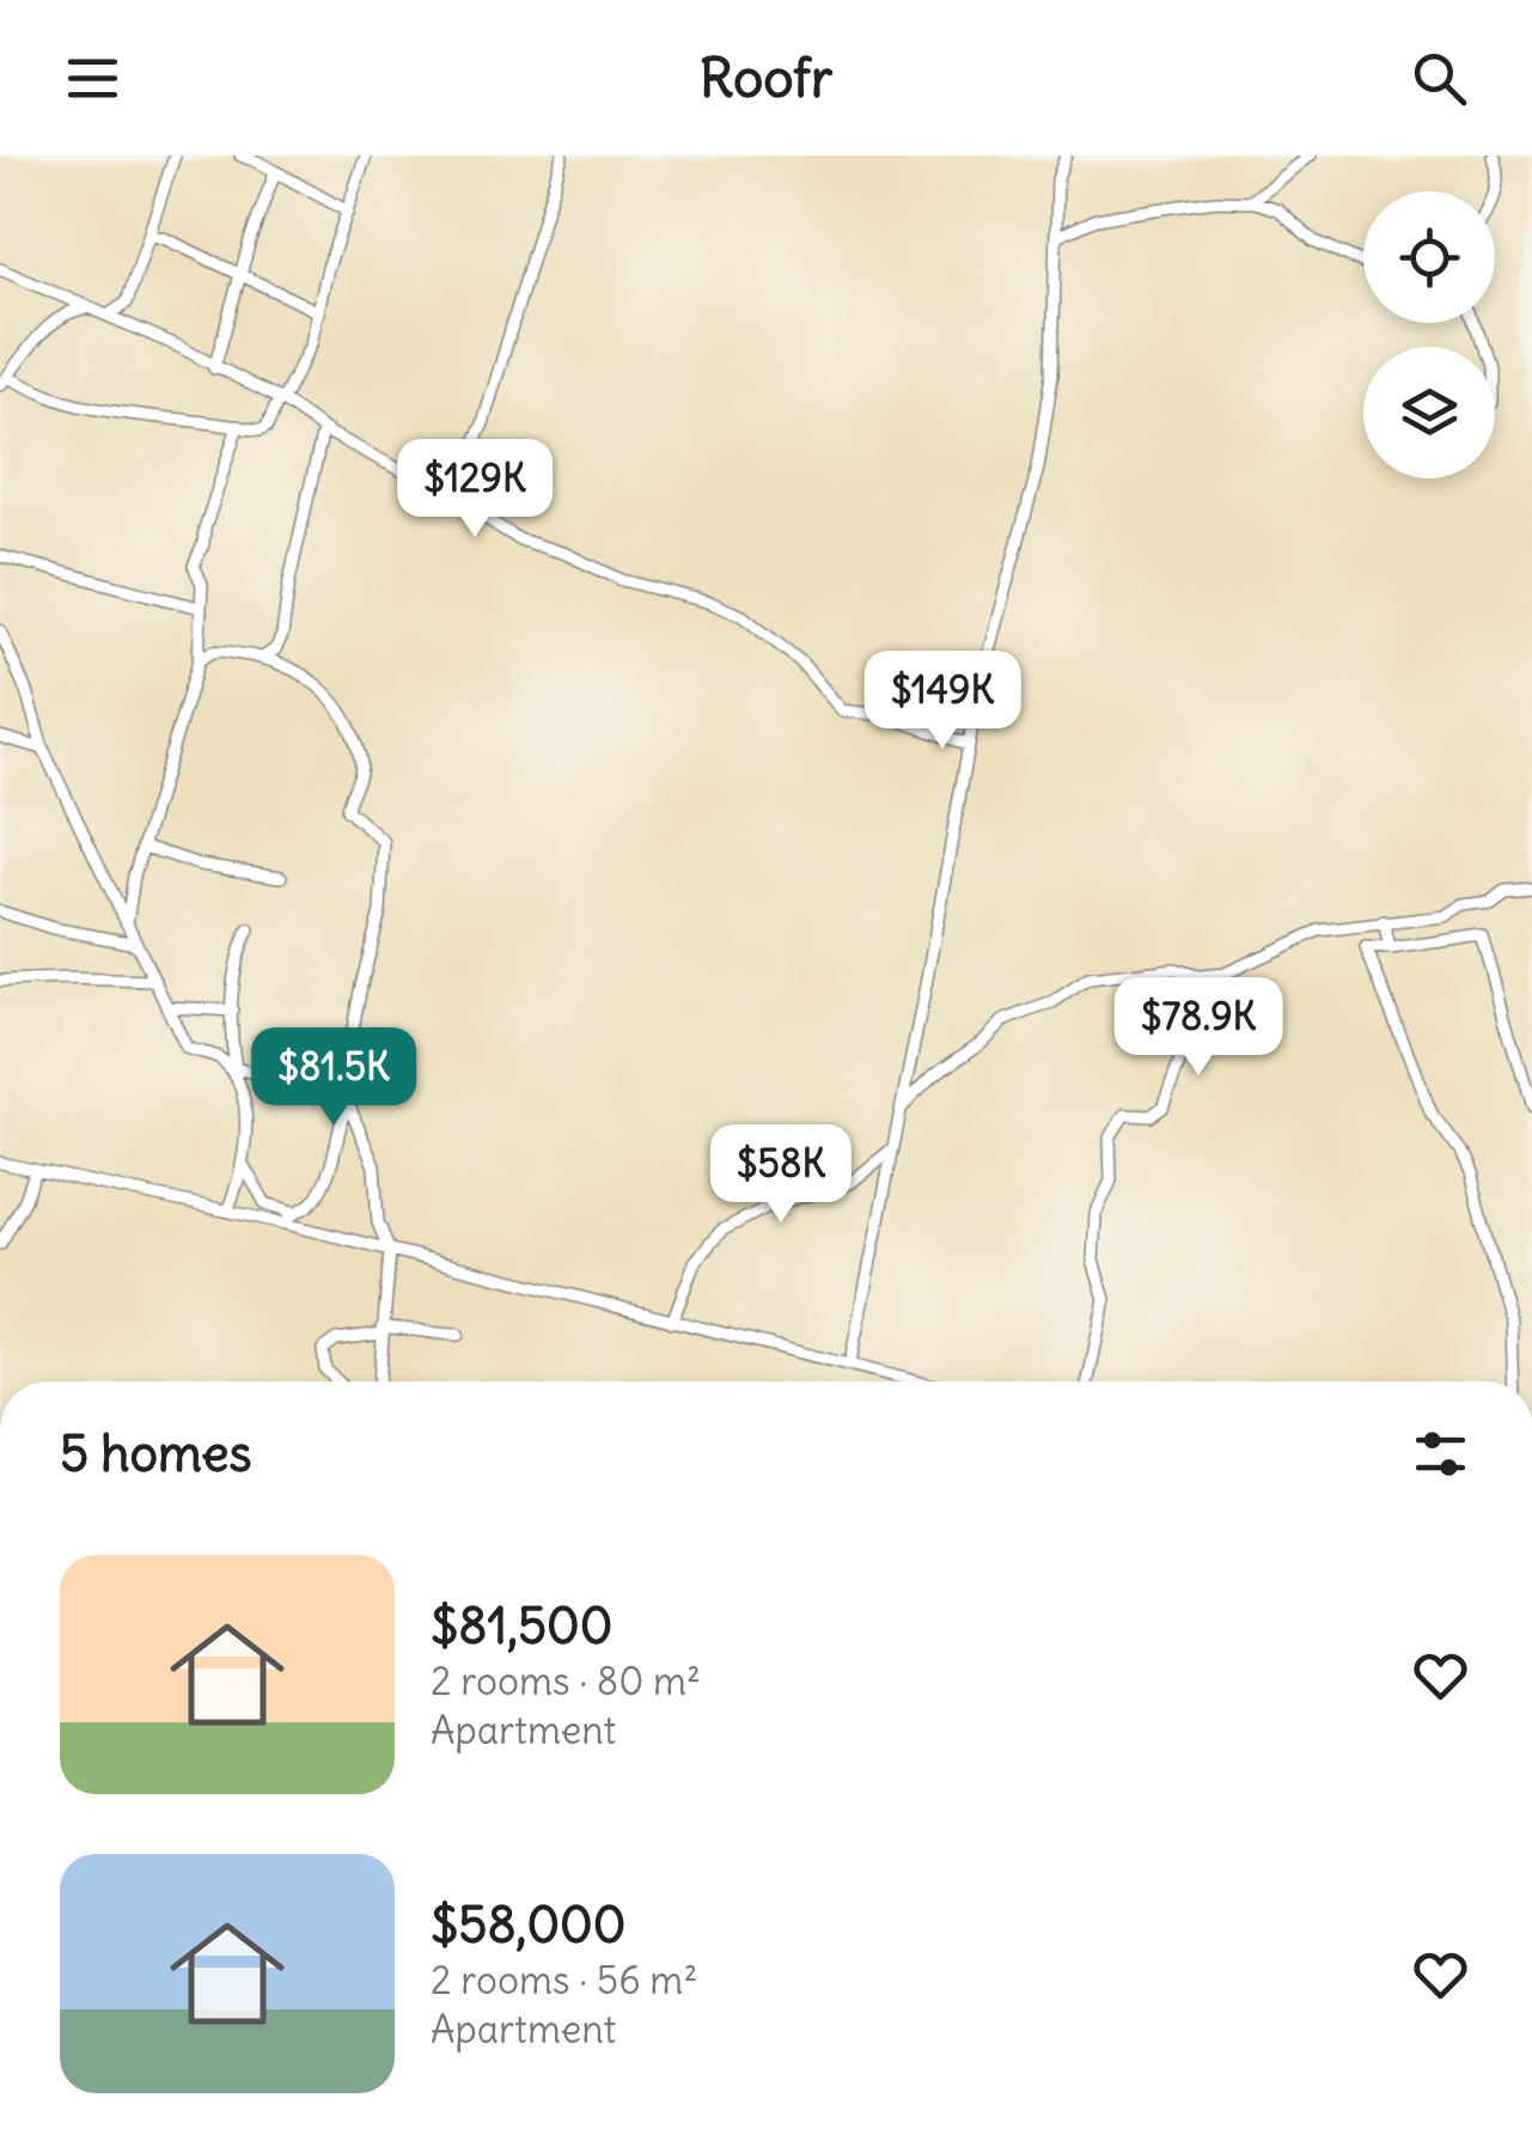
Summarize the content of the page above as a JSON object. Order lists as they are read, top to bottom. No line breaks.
{"page":{"header":"Roofr","price":["$129K","$149K","$78.9K","$81.5K","$58K"],"heading":"5 homes","list":[{"name":"$81,500","note":"2 rooms · 80 m² · Apartment"},{"name":"$58,000","note":"2 rooms · 56 m² · Apartment"}]}}
